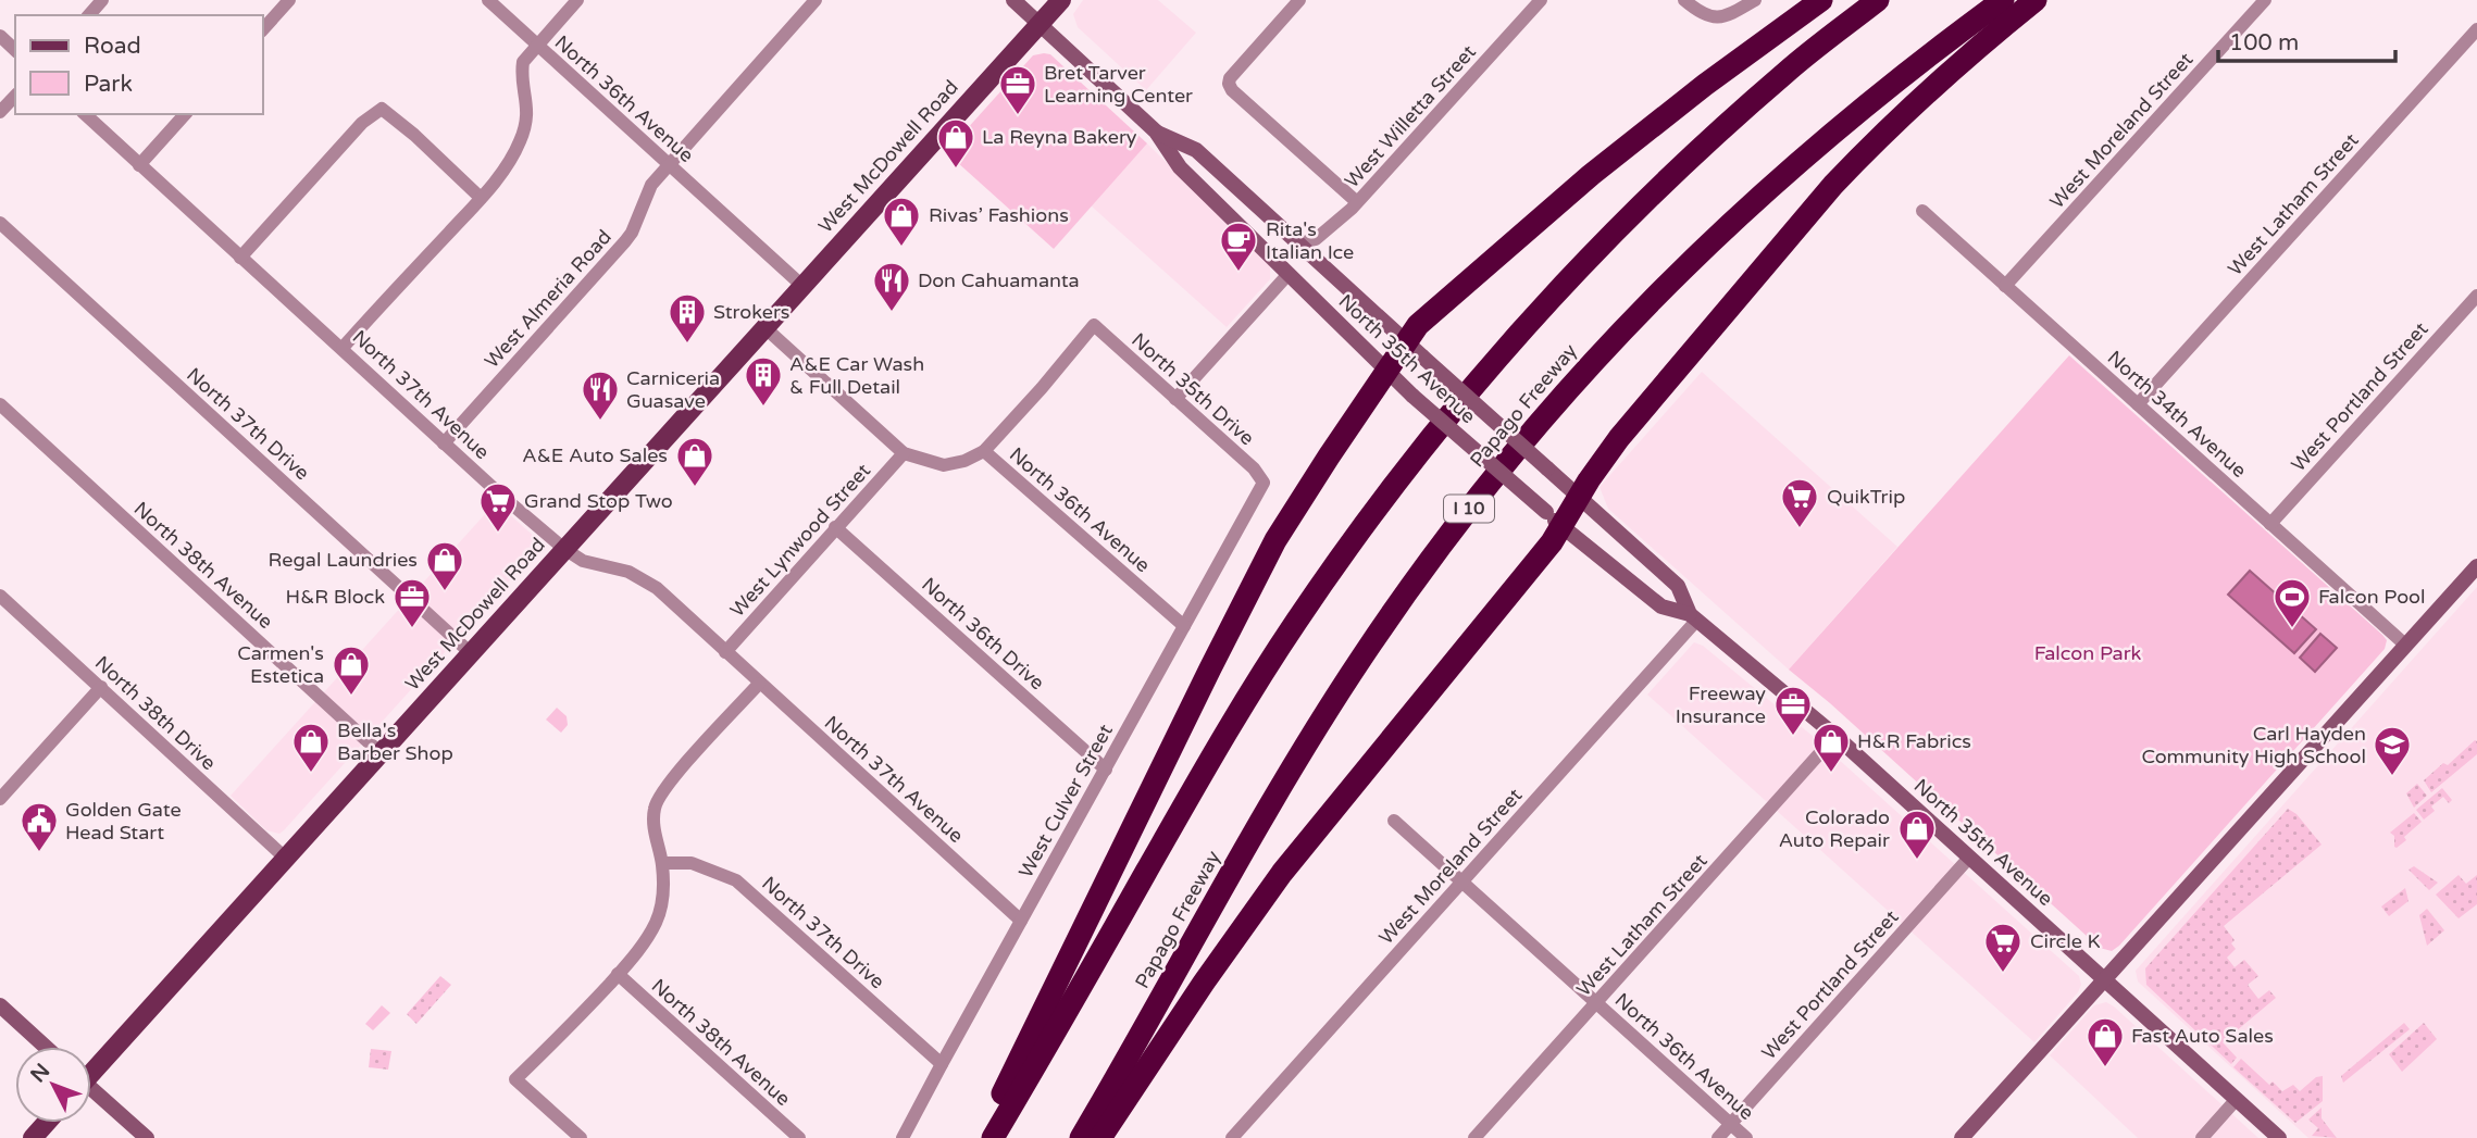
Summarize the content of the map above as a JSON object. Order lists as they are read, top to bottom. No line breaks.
{"streets":{"highway":["Papago Freeway","I 10"],"main road":["West McDowell Road","North 35th Avenue"],"street":["North 36th Avenue","West Willetta Street","West Moreland Street","West Latham Street","West Almeria Road","North 35th Drive","North 37th Avenue","West Portland Street","North 34th Avenue","North 37th Drive","West Lynwood Street","North 38th Avenue","North 36th Drive","North 38th Drive","West Culver Street"]},"crossings":[["North 36th Avenue","West Moreland Street"],["North 36th Avenue","West McDowell Road"],["North 36th Avenue","West Latham Street"],["North 36th Avenue","West Almeria Road"],["North 36th Avenue","North 35th Drive"],["North 36th Avenue","West Portland Street"],["North 36th Avenue","West Lynwood Street"],["North 36th Avenue","West Culver Street"],["West Willetta Street","North 35th Avenue"],["West Moreland Street","North 35th Avenue"],["West Moreland Street","North 34th Avenue"],["West McDowell Road","North 35th Avenue"],["West McDowell Road","North 37th Avenue"],["West McDowell Road","North 37th Drive"],["West McDowell Road","North 38th Avenue"],["West McDowell Road","North 38th Drive"],["West Latham Street","North 35th Avenue"],["West Latham Street","North 34th Avenue"],["West Almeria Road","North 37th Avenue"],["North 35th Avenue","West Portland Street"],["North 35th Drive","West Culver Street"],["North 37th Avenue","West Lynwood Street"],["North 37th Avenue","West Culver Street"],["West Portland Street","North 34th Avenue"],["North 37th Drive","West Culver Street"],["West Lynwood Street","North 36th Drive"],["North 36th Drive","West Culver Street"]],"parks":["Falcon Park"],"places":{"office":["Bret Tarver Learning Center","H&R Block","Freeway Insurance"],"shop":["La Reyna Bakery","Rivas’ Fashions","A&E Auto Sales","Regal Laundries","Carmen's Estetica","Bella's Barber Shop","H&R Fabrics","Colorado Auto Repair","Fast Auto Sales"],"cafe":["Rita's Italian Ice"],"restaurant":["Don Cahuamanta","Carniceria Guasave"],"building":["Strokers","A&E Car Wash & Full Detail"],"supermarket":["QuikTrip","Grand Stop Two","Circle K"],"sports":["Falcon Pool"],"school or university":["Carl Hayden Community High School"],"public building":["Golden Gate Head Start"]},"legend":["Road","Park"],"scale_bar":"100 m","north":"top left"}
